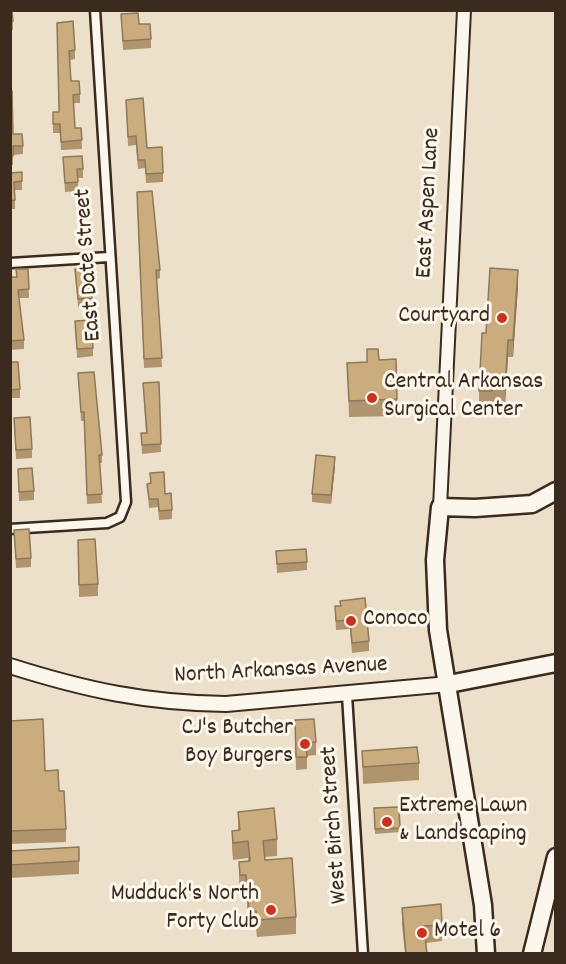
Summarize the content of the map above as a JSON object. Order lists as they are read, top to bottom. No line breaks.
{"streets":{"highway":["East Aspen Lane","North Arkansas Avenue"],"street":["East Date Street","West Birch Street"]},"crossings":[["East Aspen Lane","North Arkansas Avenue"],["North Arkansas Avenue","West Birch Street"]],"places":["Courtyard","Central Arkansas Surgical Center","Conoco","CJ's Butcher Boy Burgers","Extreme Lawn & Landscaping","Mudduck's North Forty Club","Motel 6"]}
